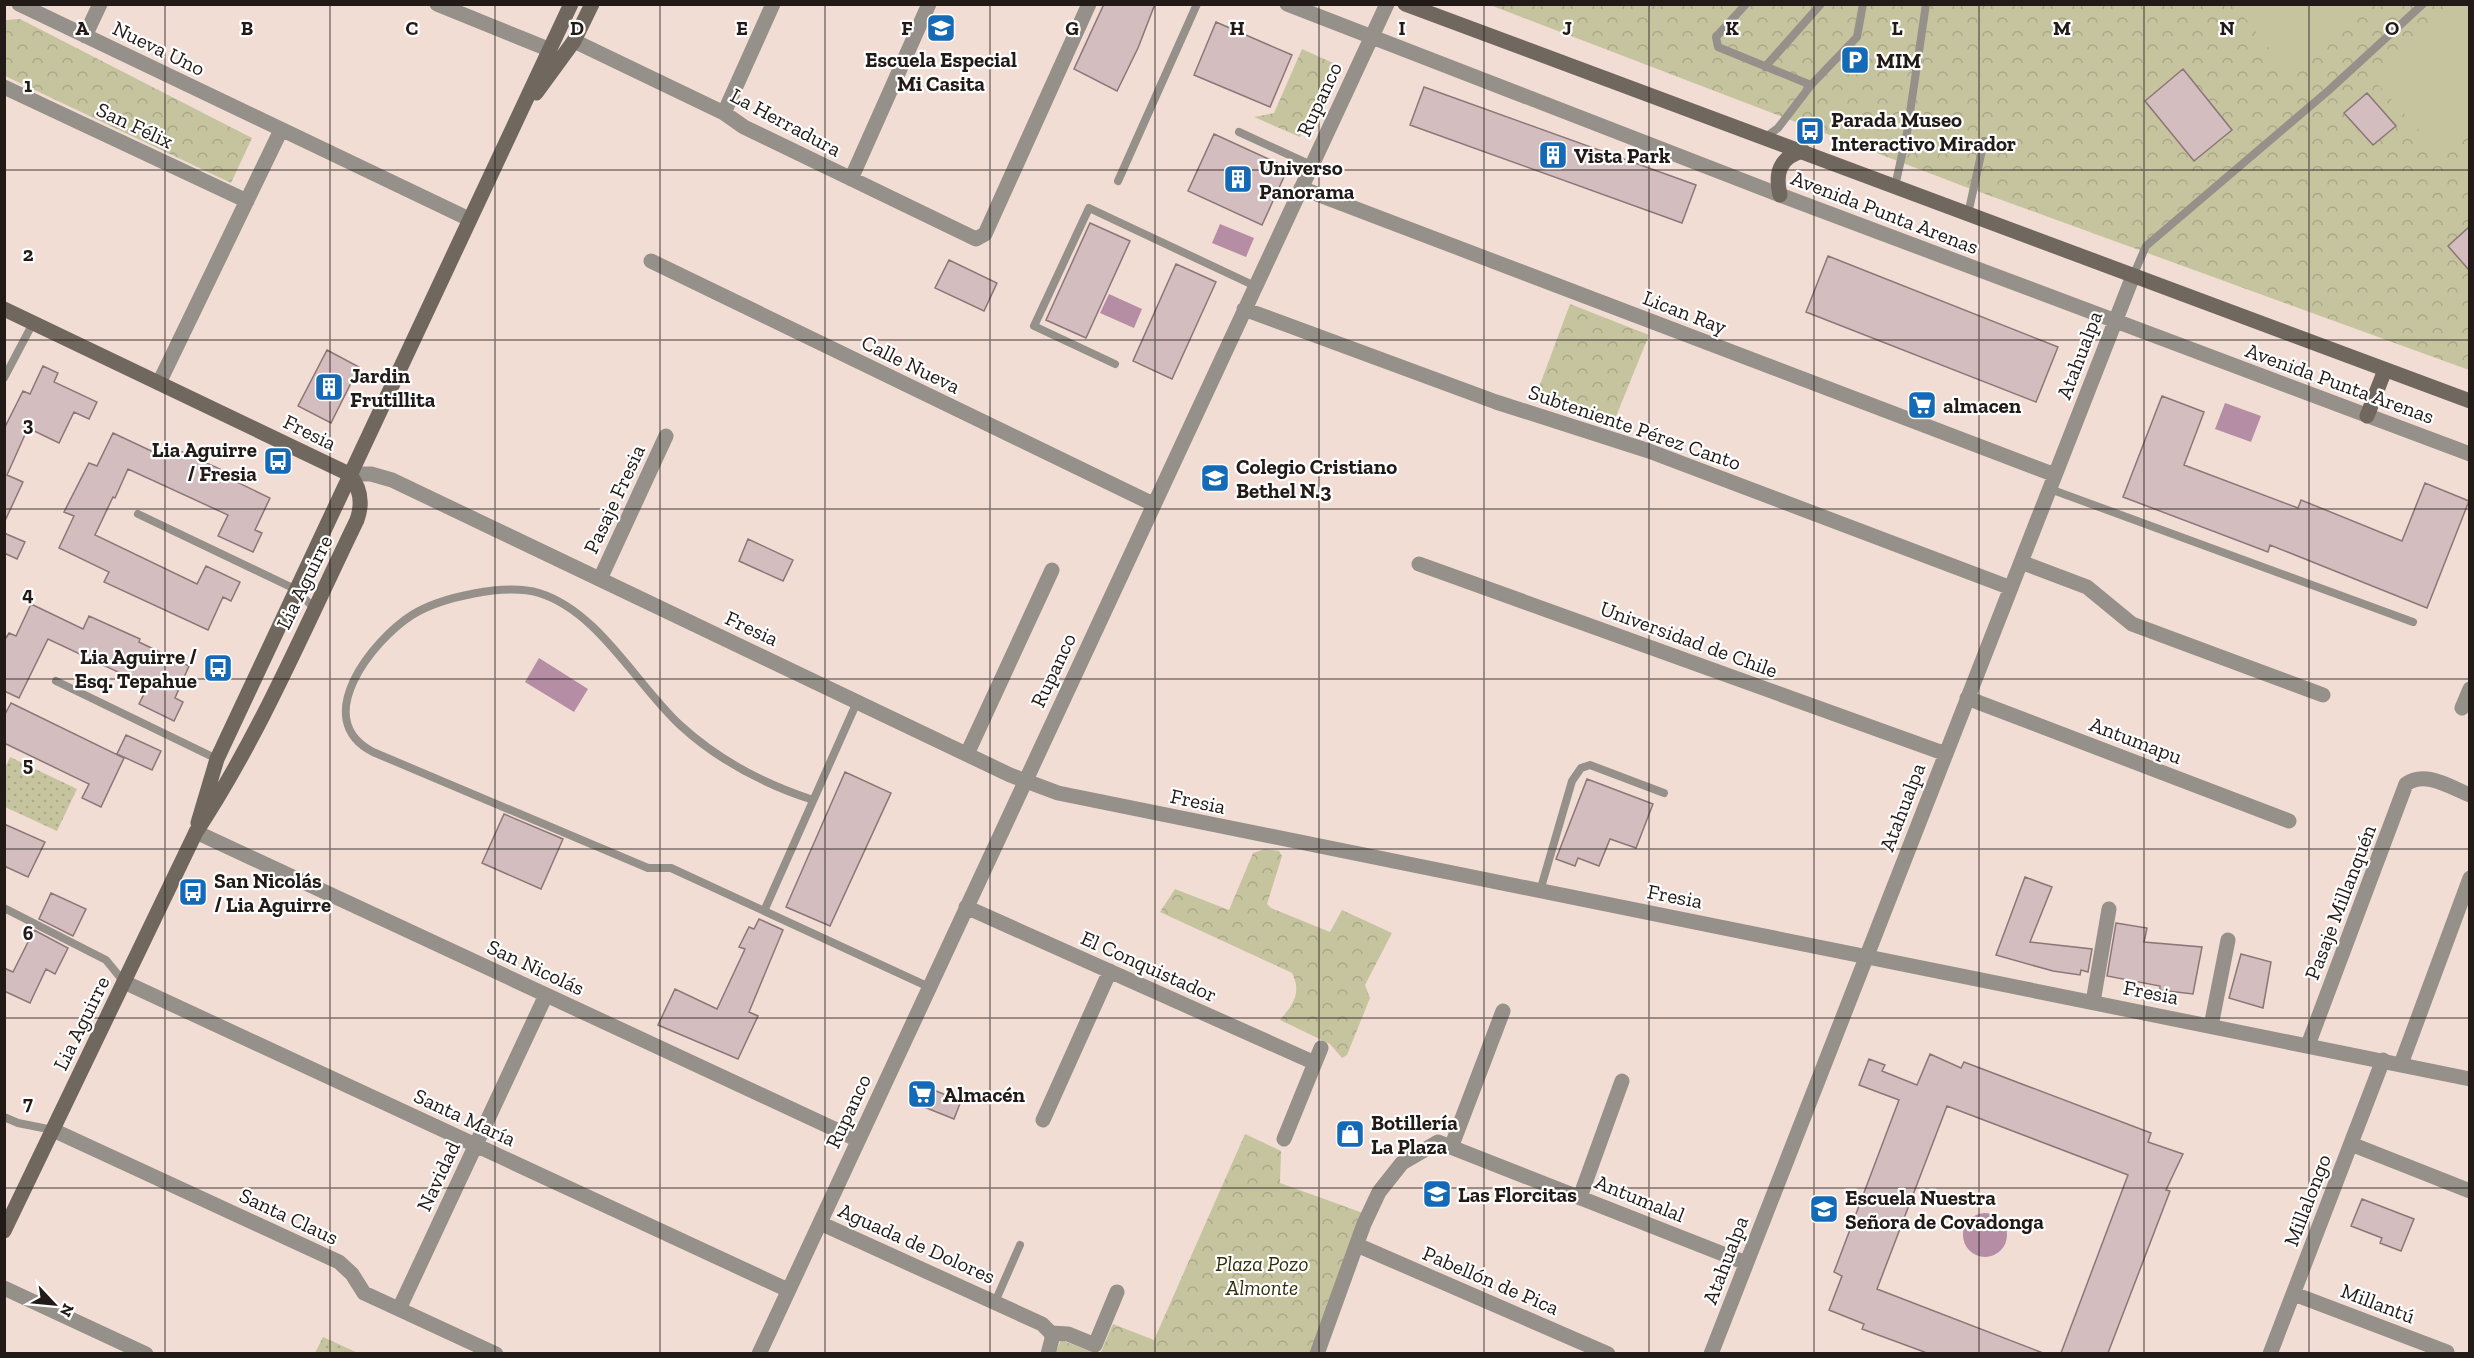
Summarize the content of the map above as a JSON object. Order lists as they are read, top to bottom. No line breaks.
{"streets":{"main road":["Avenida Punta Arenas","Fresia","Lia Aguirre"],"street":["Nueva Uno","Rupanco","La Herradura","San Félix","Lican Ray","Atahualpa","Calle Nueva","Subteniente Pérez Canto","Pasaje Fresia","Universidad de Chile","Antumapu","Pasaje Millanquén","El Conquistador","San Nicolás","Santa María","Navidad","Antumalal","Millalongo","Santa Claus","Aguada de Dolores","Pabellón de Pica","Millantú"]},"crossings":[["Nueva Uno","Lia Aguirre"],["Rupanco","Avenida Punta Arenas"],["Rupanco","Lican Ray"],["Rupanco","Calle Nueva"],["Rupanco","Subteniente Pérez Canto"],["Rupanco","Fresia"],["Rupanco","El Conquistador"],["Rupanco","San Nicolás"],["Rupanco","Santa María"],["Rupanco","Aguada de Dolores"],["La Herradura","Lia Aguirre"],["Avenida Punta Arenas","Atahualpa"],["Lican Ray","Atahualpa"],["Atahualpa","Subteniente Pérez Canto"],["Atahualpa","Fresia"],["Atahualpa","Universidad de Chile"],["Atahualpa","Antumapu"],["Atahualpa","Antumalal"],["Fresia","Pasaje Fresia"],["Fresia","Lia Aguirre"],["Fresia","Pasaje Millanquén"],["Fresia","Millalongo"],["Lia Aguirre","San Nicolás"],["Lia Aguirre","Santa María"],["Lia Aguirre","Santa Claus"],["San Nicolás","Navidad"],["Santa María","Navidad"],["Navidad","Santa Claus"],["Millalongo","Millantú"]],"parks":["Plaza Pozo Almonte"],"places":{"school or university":["Escuela Especial Mi Casita","Colegio Cristiano Bethel N.3","Las Florcitas","Escuela Nuestra Señora de Covadonga"],"parking":["MIM"],"bus stop":["Parada Museo Interactivo Mirador","Lia Aguirre / Fresia","Lia Aguirre / Esq. Tepahue","San Nicolás / Lia Aguirre"],"building":["Vista Park","Universo Panorama","Jardin Frutillita"],"supermarket":["almacen","Almacén"],"shop":["Botillería La Plaza"]},"north":"bottom right","grid":{"columns":["A","B","C","D","E","F","G","H","I","J","K","L","M","N","O"],"rows":["1","2","3","4","5","6","7"]}}
